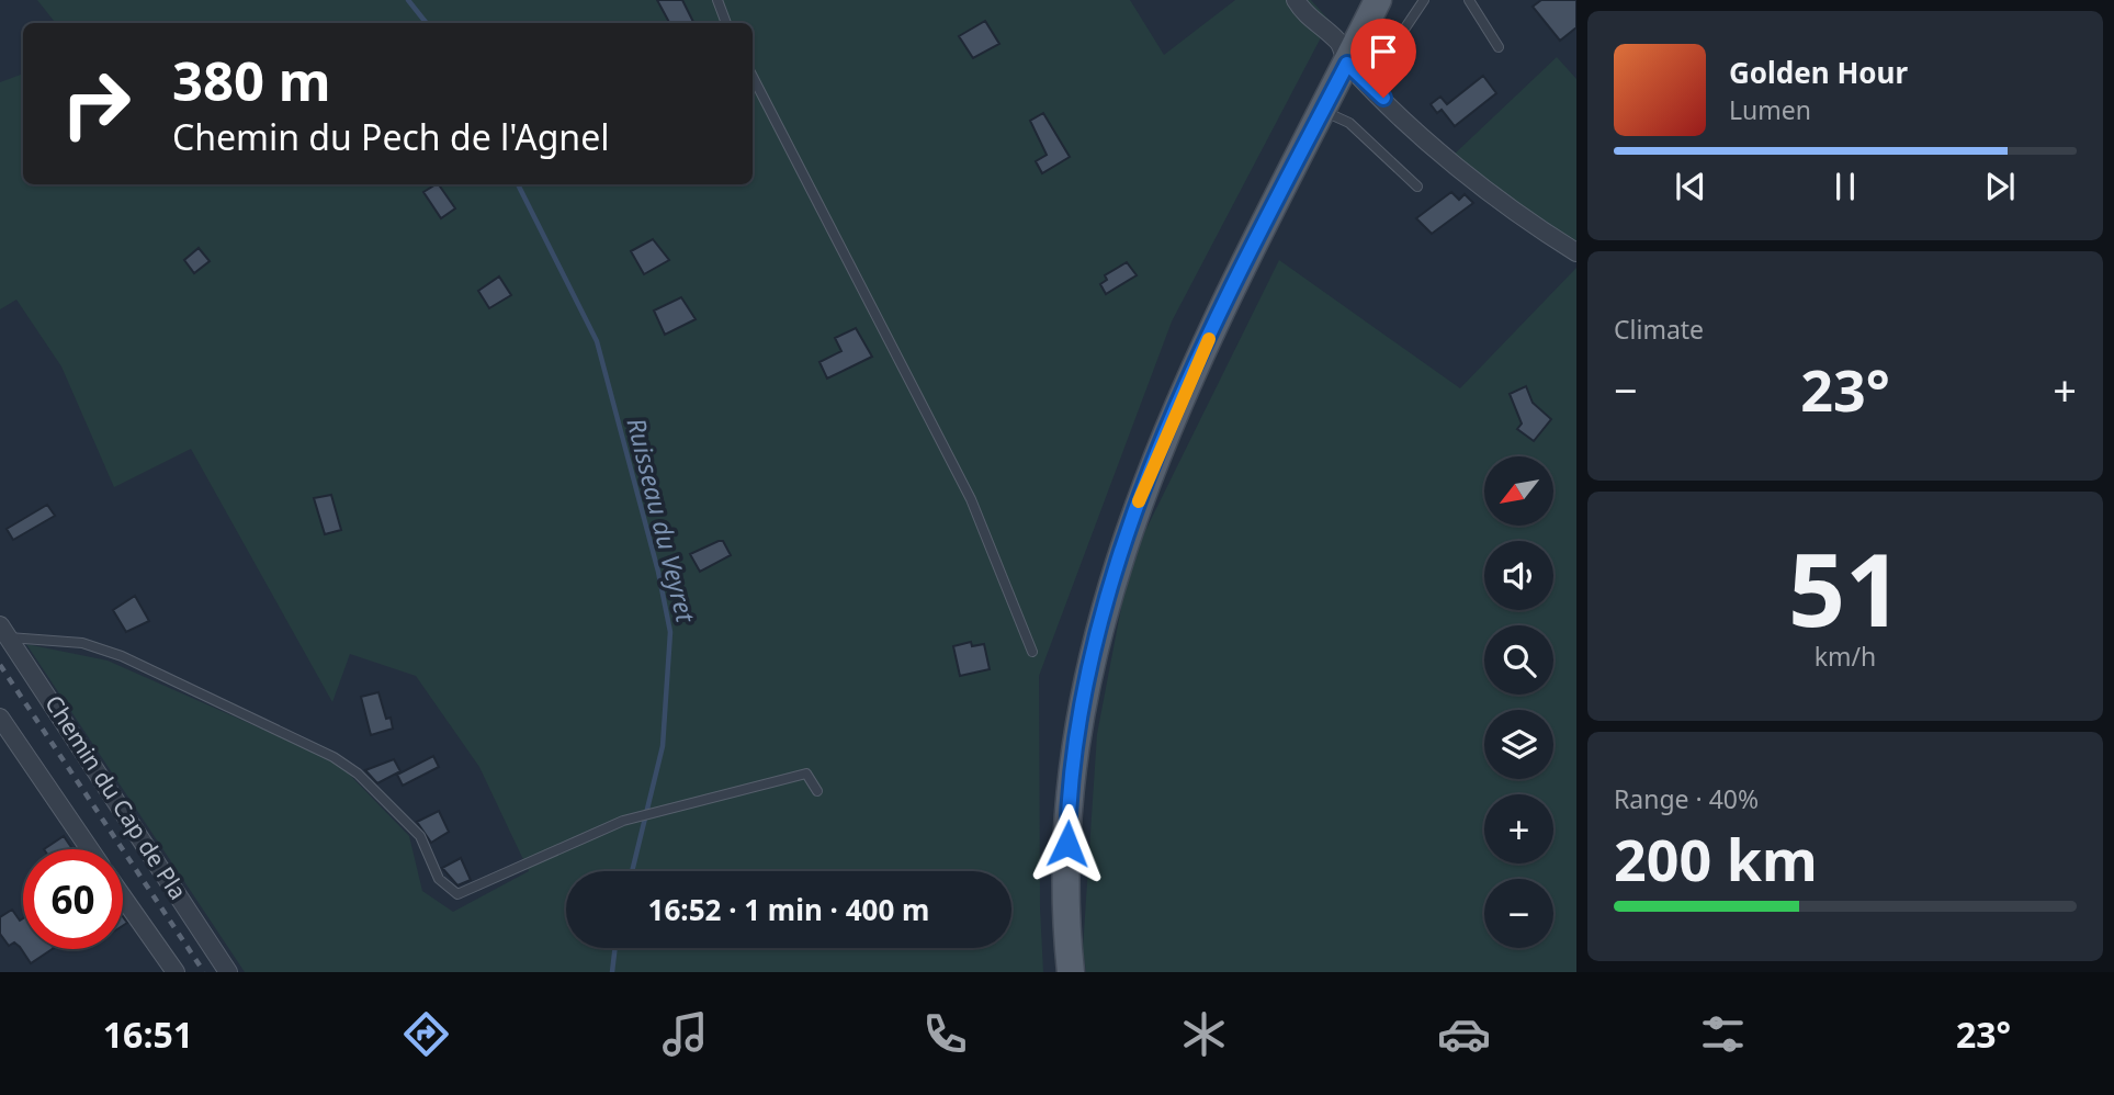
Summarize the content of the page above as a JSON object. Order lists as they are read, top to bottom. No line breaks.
{"streets":{"street":["Chemin du Cap de Pla"]},"water":["Ruisseau du Veyret"],"north":"bottom left","page":{"turn":["380 m","Chemin du Pech de l'Agnel"],"song":["Golden Hour","Lumen"],"tile":["Climate",["51","km/h"],["Range · 40%","200 km"]],"heat":["−","23°","+"],"map_buttons":["+","−"],"limit":"60","trip":"16:52 · 1 min · 400 m","tabs":["16:51","23°"]}}
